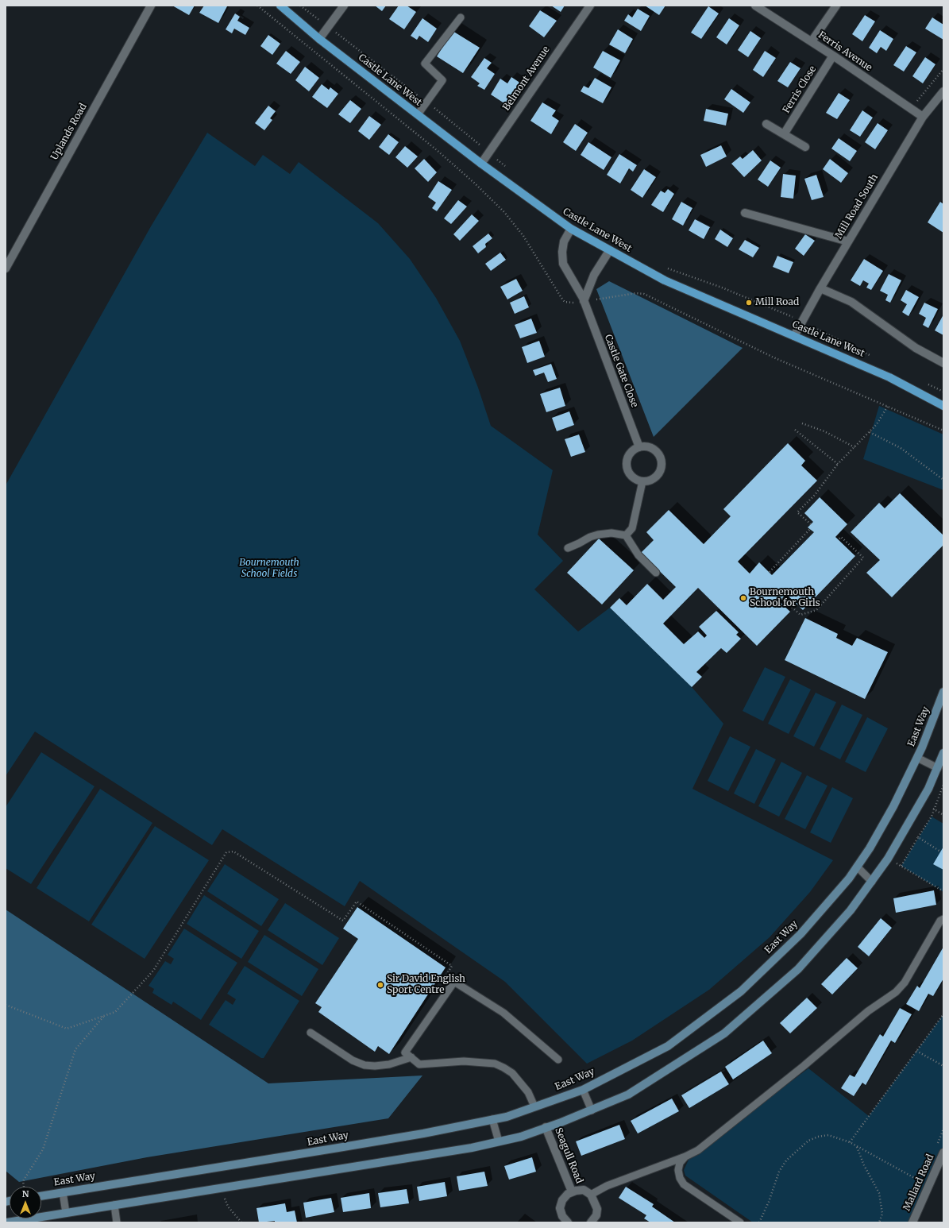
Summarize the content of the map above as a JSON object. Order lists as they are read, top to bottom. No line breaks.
{"streets":{"main road":["Castle Lane West"],"street":["Ferris Avenue","Belmont Avenue","Ferris Close","Uplands Road","Mill Road South","Castle Gate Close","East Way","Seagull Road","Mallard Road"]},"crossings":[["Ferris Avenue","Ferris Close"],["Ferris Avenue","Mill Road South"],["Belmont Avenue","Castle Lane West"],["Castle Lane West","Mill Road South"],["Castle Lane West","Castle Gate Close"]],"parks":["Bournemouth School Fields"],"places":["Mill Road","Bournemouth School for Girls","Sir David English Sport Centre"],"north":"top"}
